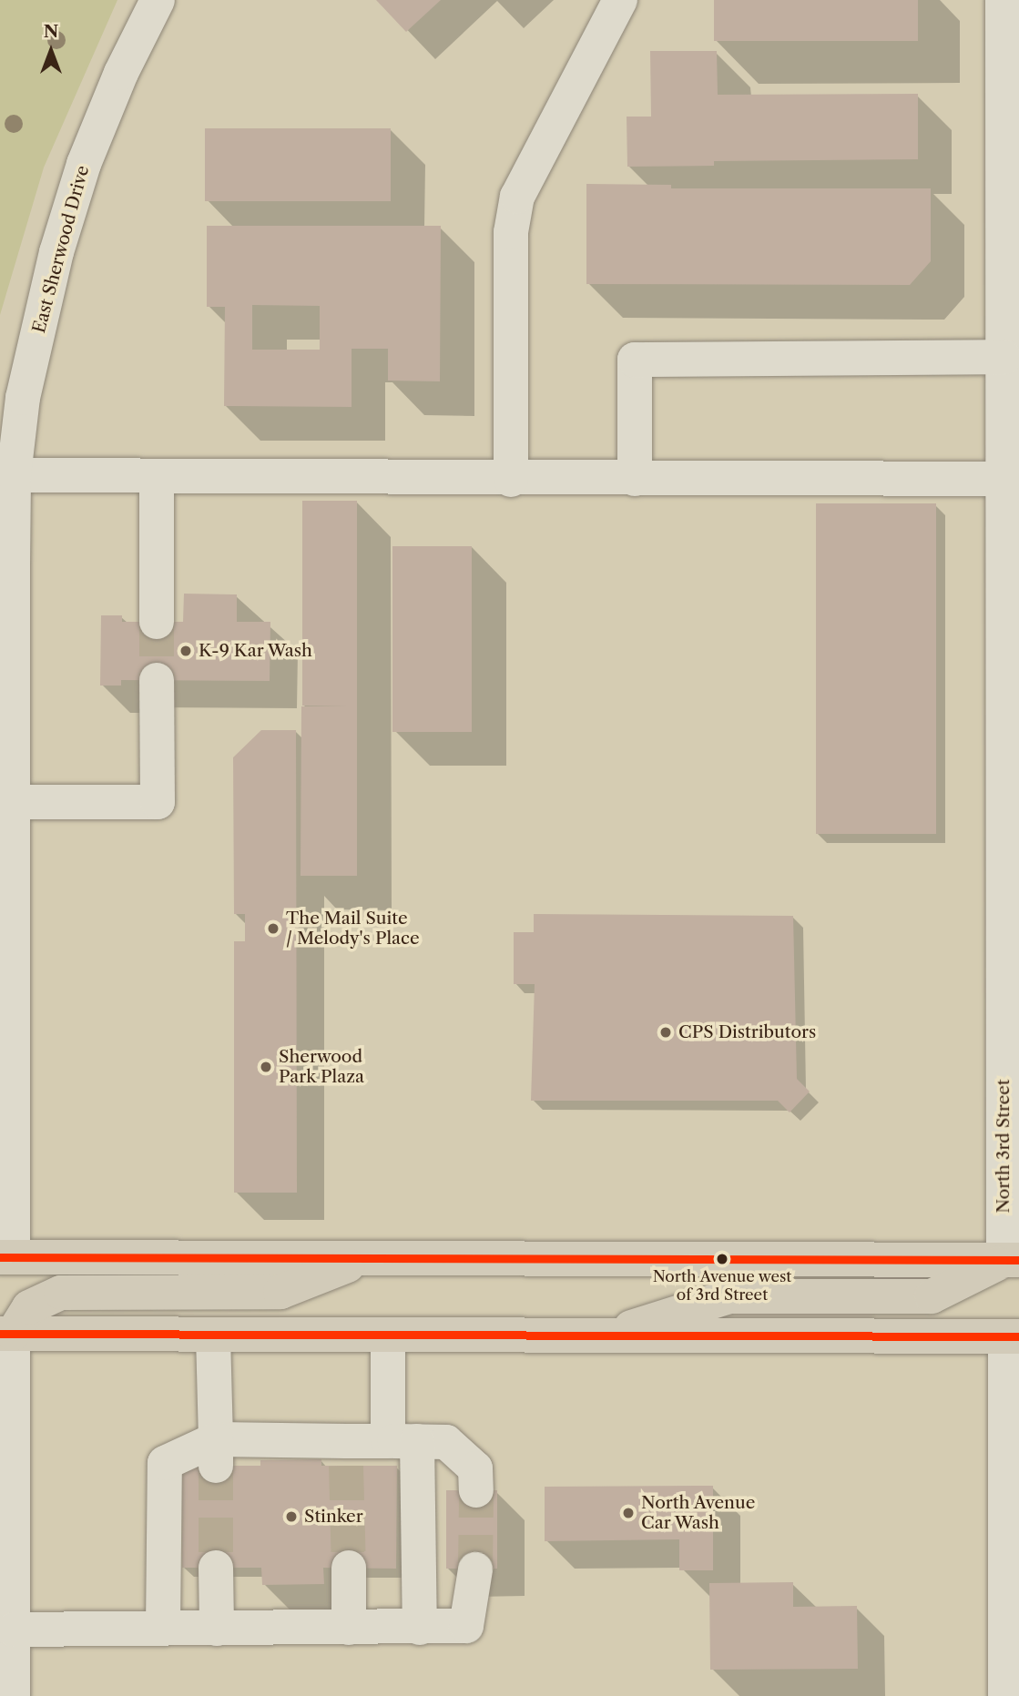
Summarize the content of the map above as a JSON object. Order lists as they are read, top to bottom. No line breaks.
{"streets":{"street":["East Sherwood Drive","North 3rd Street"]},"places":["K-9 Kar Wash","The Mail Suite / Melody's Place","CPS Distributors","Sherwood Park Plaza","North Avenue west of 3rd Street","North Avenue Car Wash","Stinker"],"north":"top"}
